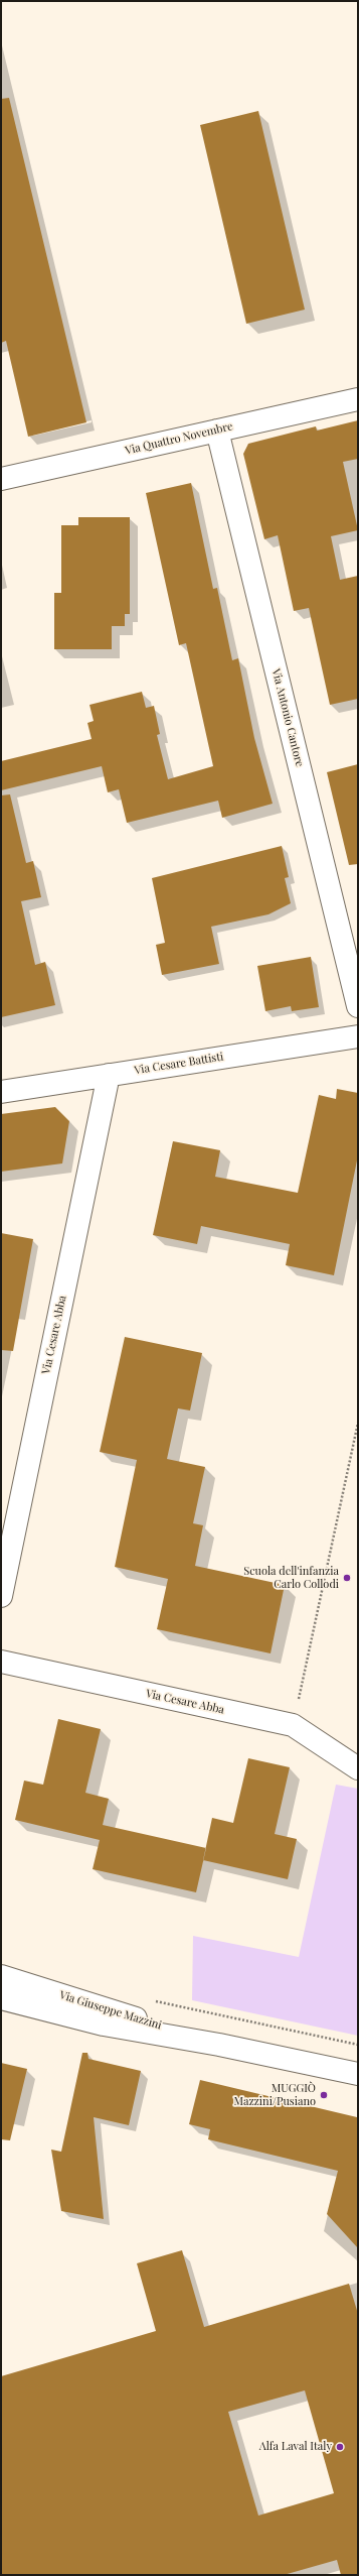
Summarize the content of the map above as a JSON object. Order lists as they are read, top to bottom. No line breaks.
{"streets":{"street":["Via Quattro Novembre","Via Antonio Cantore","Via Cesare Battisti","Via Cesare Abba","Via Giuseppe Mazzini"]},"crossings":[["Via Quattro Novembre","Via Antonio Cantore"],["Via Cesare Battisti","Via Cesare Abba"]],"places":["Scuola dell'infanzia Carlo Collodi","MUGGIÒ Mazzini/Pusiano","Alfa Laval Italy"]}
